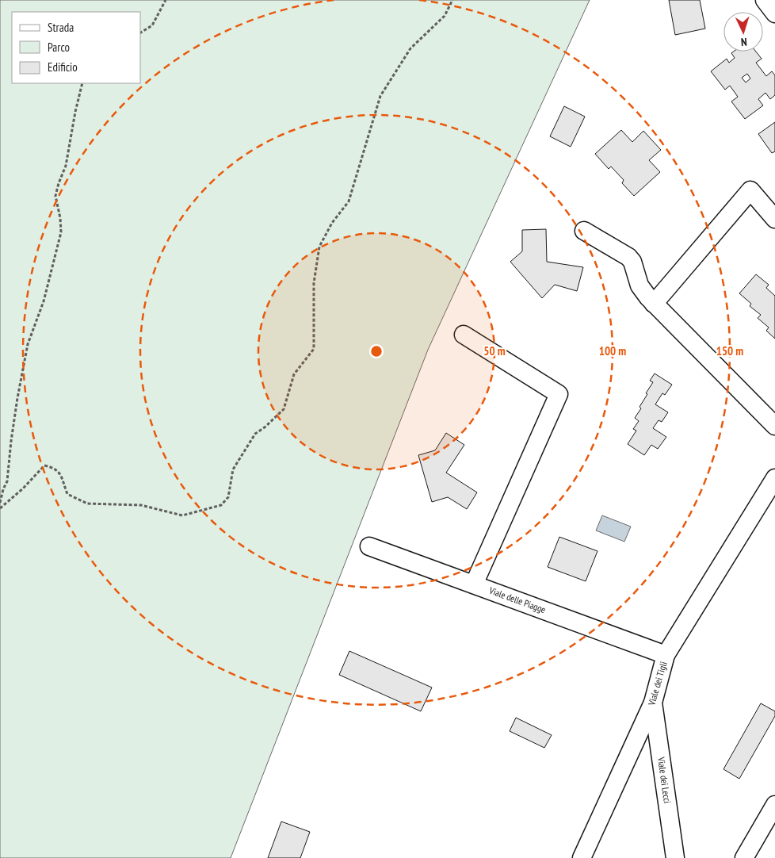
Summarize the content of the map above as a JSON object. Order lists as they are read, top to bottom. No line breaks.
{"streets":{"street":["Viale delle Piagge","Viale dei Tigli","Viale dei Lecci"]},"crossings":[["Viale delle Piagge","Viale dei Tigli"],["Viale dei Tigli","Viale dei Lecci"]],"legend":["Strada","Parco","Edificio"],"north":"bottom","rings":["50 m","100 m","150 m"]}
